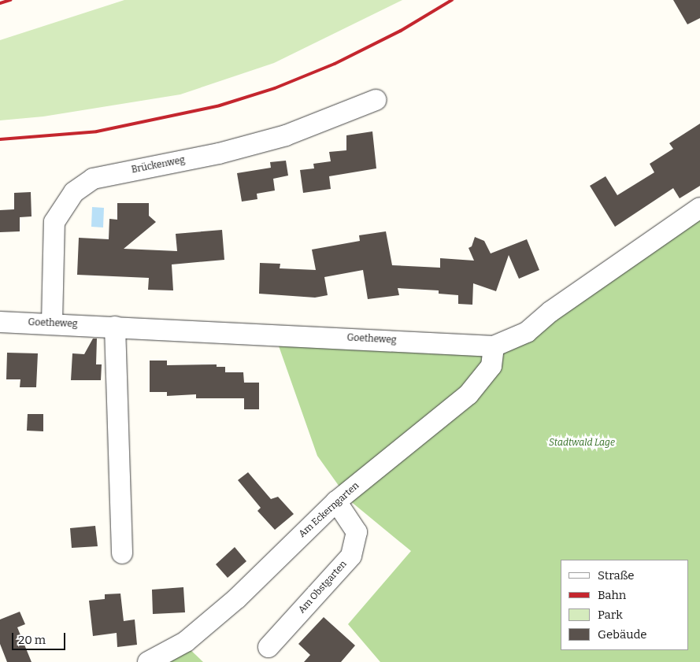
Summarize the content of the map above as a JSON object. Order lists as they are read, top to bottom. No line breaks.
{"streets":{"street":["Brückenweg","Goetheweg","Am Eckerngarten","Am Obstgarten"]},"crossings":[["Brückenweg","Goetheweg"],["Goetheweg","Am Eckerngarten"],["Am Eckerngarten","Am Obstgarten"]],"parks":["Stadtwald Lage"],"legend":["Straße","Bahn","Park","Gebäude"],"scale_bar":"20 m"}
